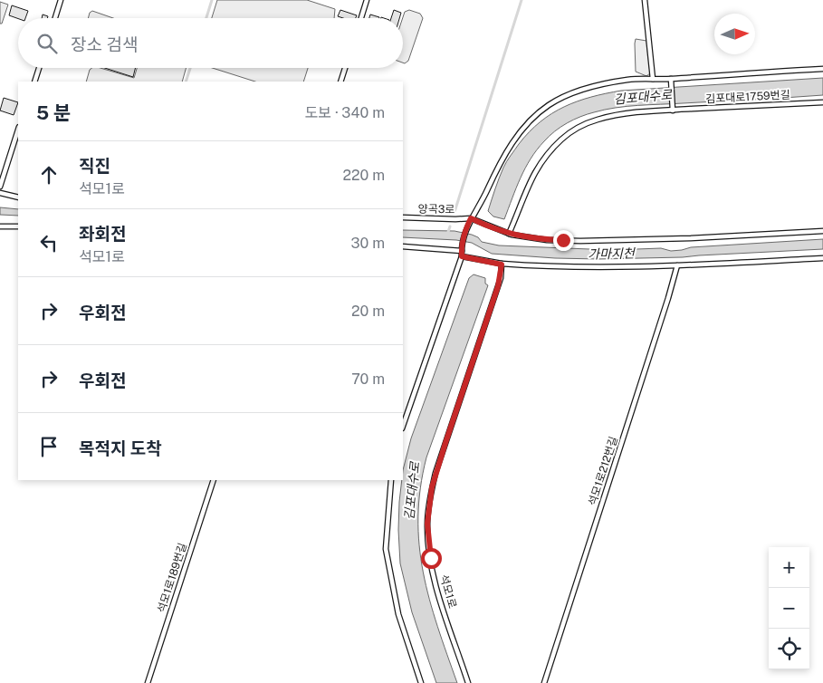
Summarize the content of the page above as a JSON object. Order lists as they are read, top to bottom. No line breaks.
{"streets":{"lane":["김포대로1759번길","양곡3로","석모1로212번길","석모1로189번길","석모1로"]},"water":["김포대수로","가마지천"],"north":"right","page":{"search":"장소 검색","heading":["5 분","도보 · 340 m"],"list":[["직진","석모1로","220 m"],["좌회전","석모1로","30 m"],["우회전","20 m"],["우회전","70 m"],"목적지 도착"],"map_buttons":["+","−"]}}
